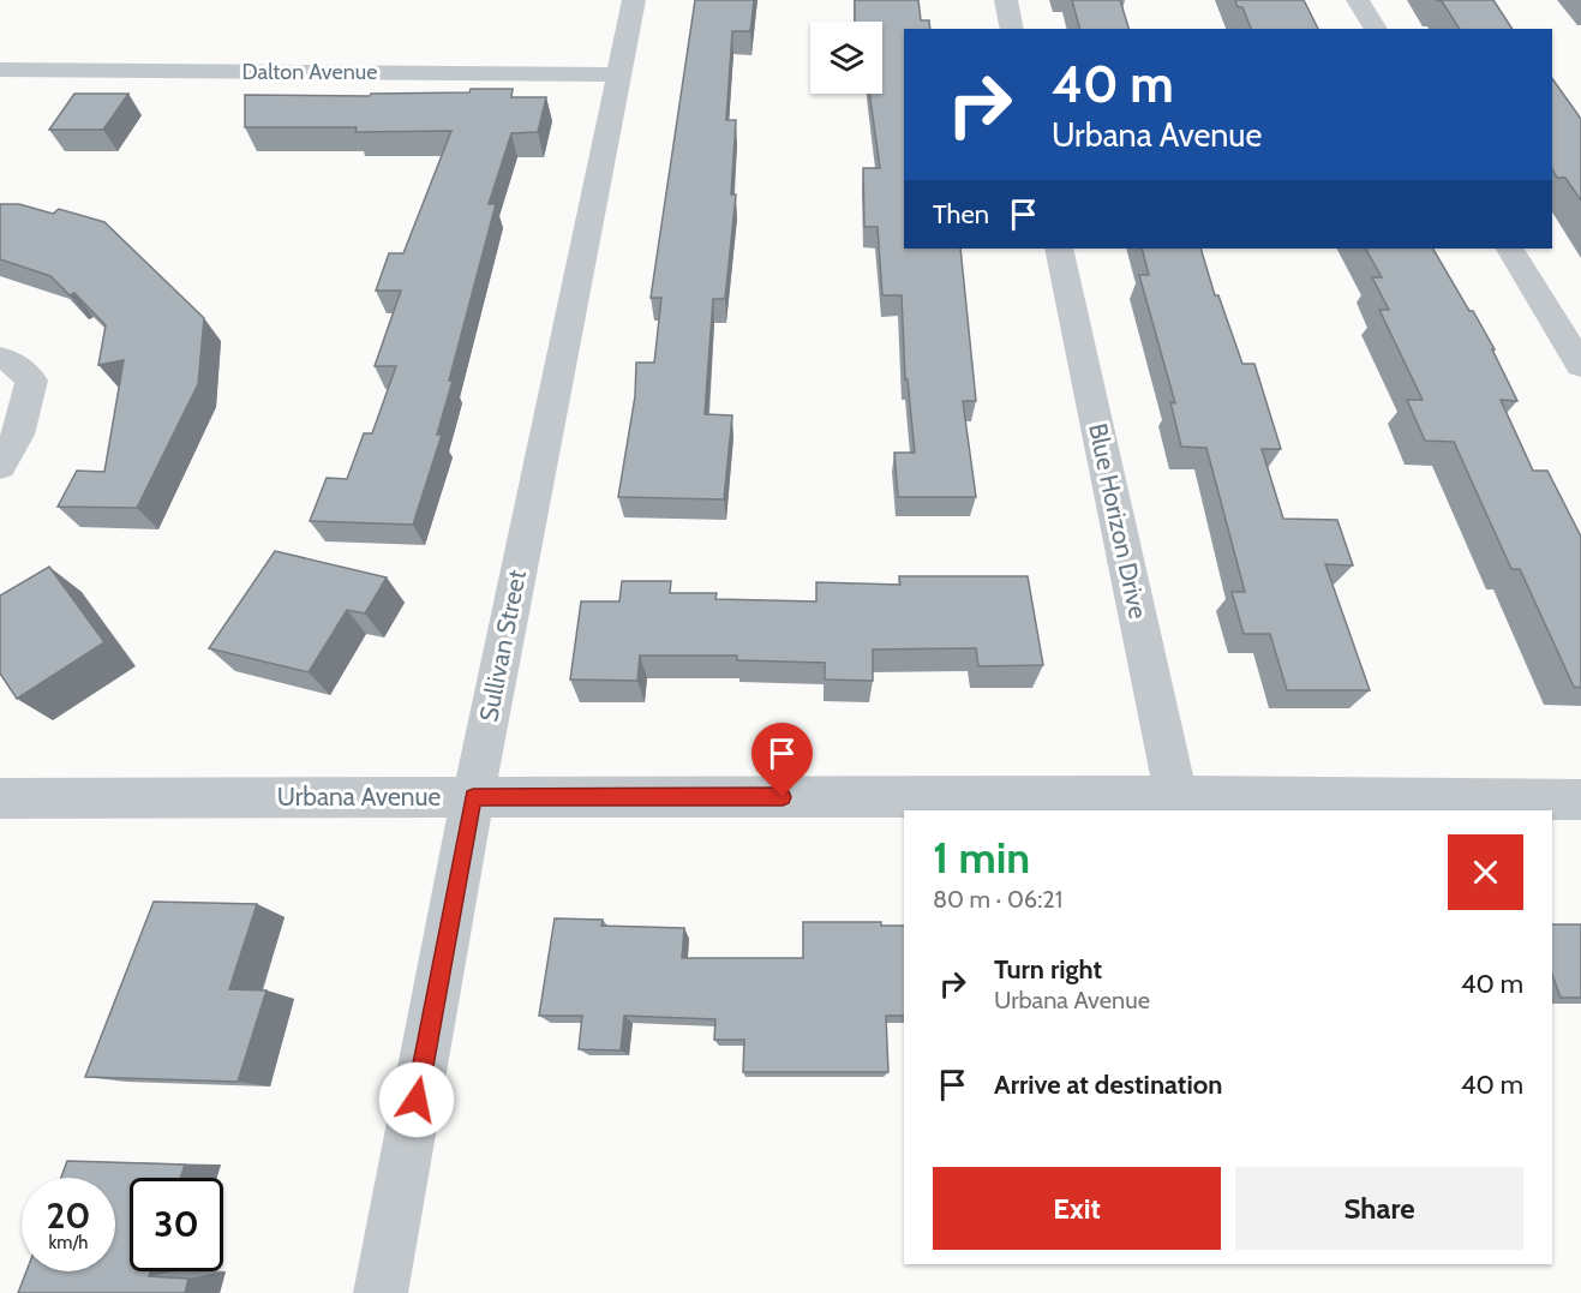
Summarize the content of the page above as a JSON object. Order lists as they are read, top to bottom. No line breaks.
{"streets":{"street":["Dalton Avenue","Blue Horizon Drive","Sullivan Street","Urbana Avenue"]},"crossings":[["Dalton Avenue","Sullivan Street"],["Blue Horizon Drive","Urbana Avenue"],["Sullivan Street","Urbana Avenue"]],"page":{"turn":["40 m","Urbana Avenue"],"then":"Then","heading":["1 min","80 m · 06:21"],"list":[{"name":"Turn right","note":"Urbana Avenue","value":"40 m"},{"name":"Arrive at destination","value":"40 m"}],"buttons":["Exit","Share"],"speed":"20 km/h","limit":"30"}}
